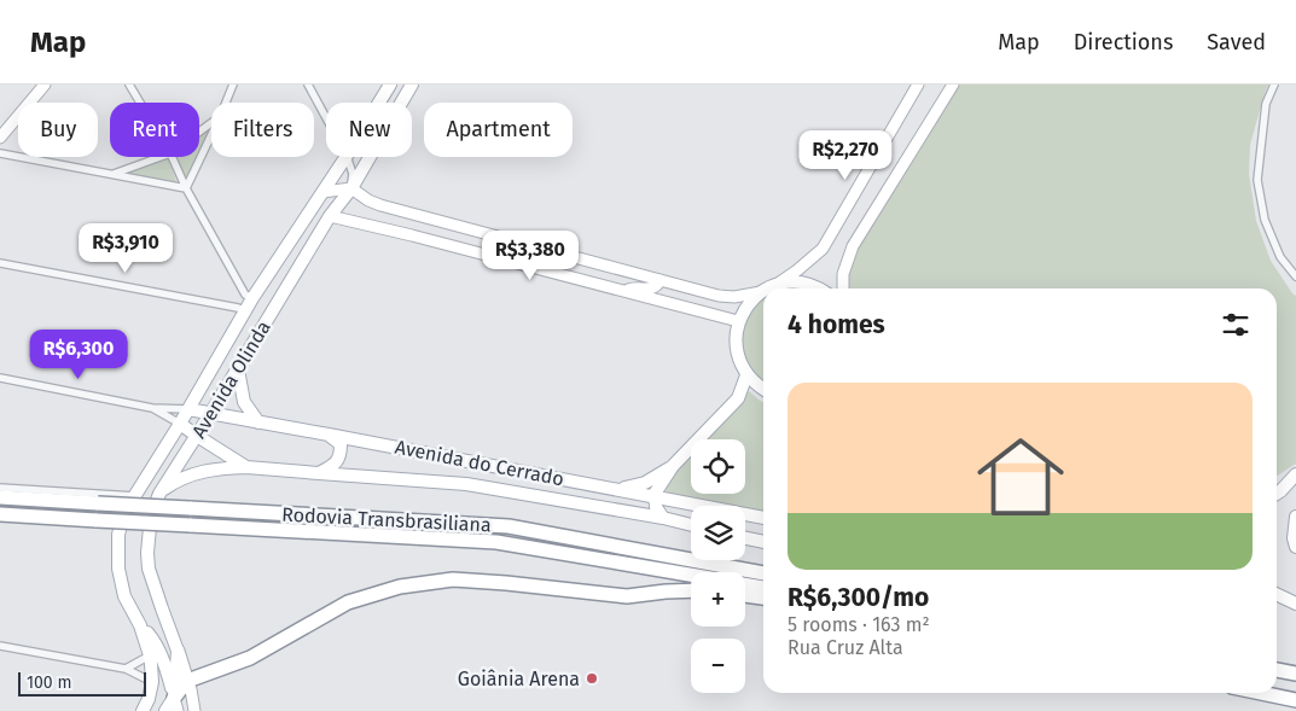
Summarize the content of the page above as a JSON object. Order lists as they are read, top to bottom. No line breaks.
{"streets":{"highway":["Rodovia Transbrasiliana"],"main road":["Avenida Olinda","Avenida do Cerrado"]},"crossings":[["Avenida Olinda","Avenida do Cerrado"]],"places":["Goiânia Arena"],"scale_bar":"100 m","page":{"header":"Map","nav":["Map","Directions","Saved"],"chip":["Buy","Rent","Filters","New","Apartment"],"price":["R$2,270","R$3,910","R$3,380","R$6,300"],"heading":"4 homes","list":[{"name":"R$6,300/mo","note":"5 rooms · 163 m² · Rua Cruz Alta"}],"map_buttons":["+","−"],"scale":"100 m"}}
